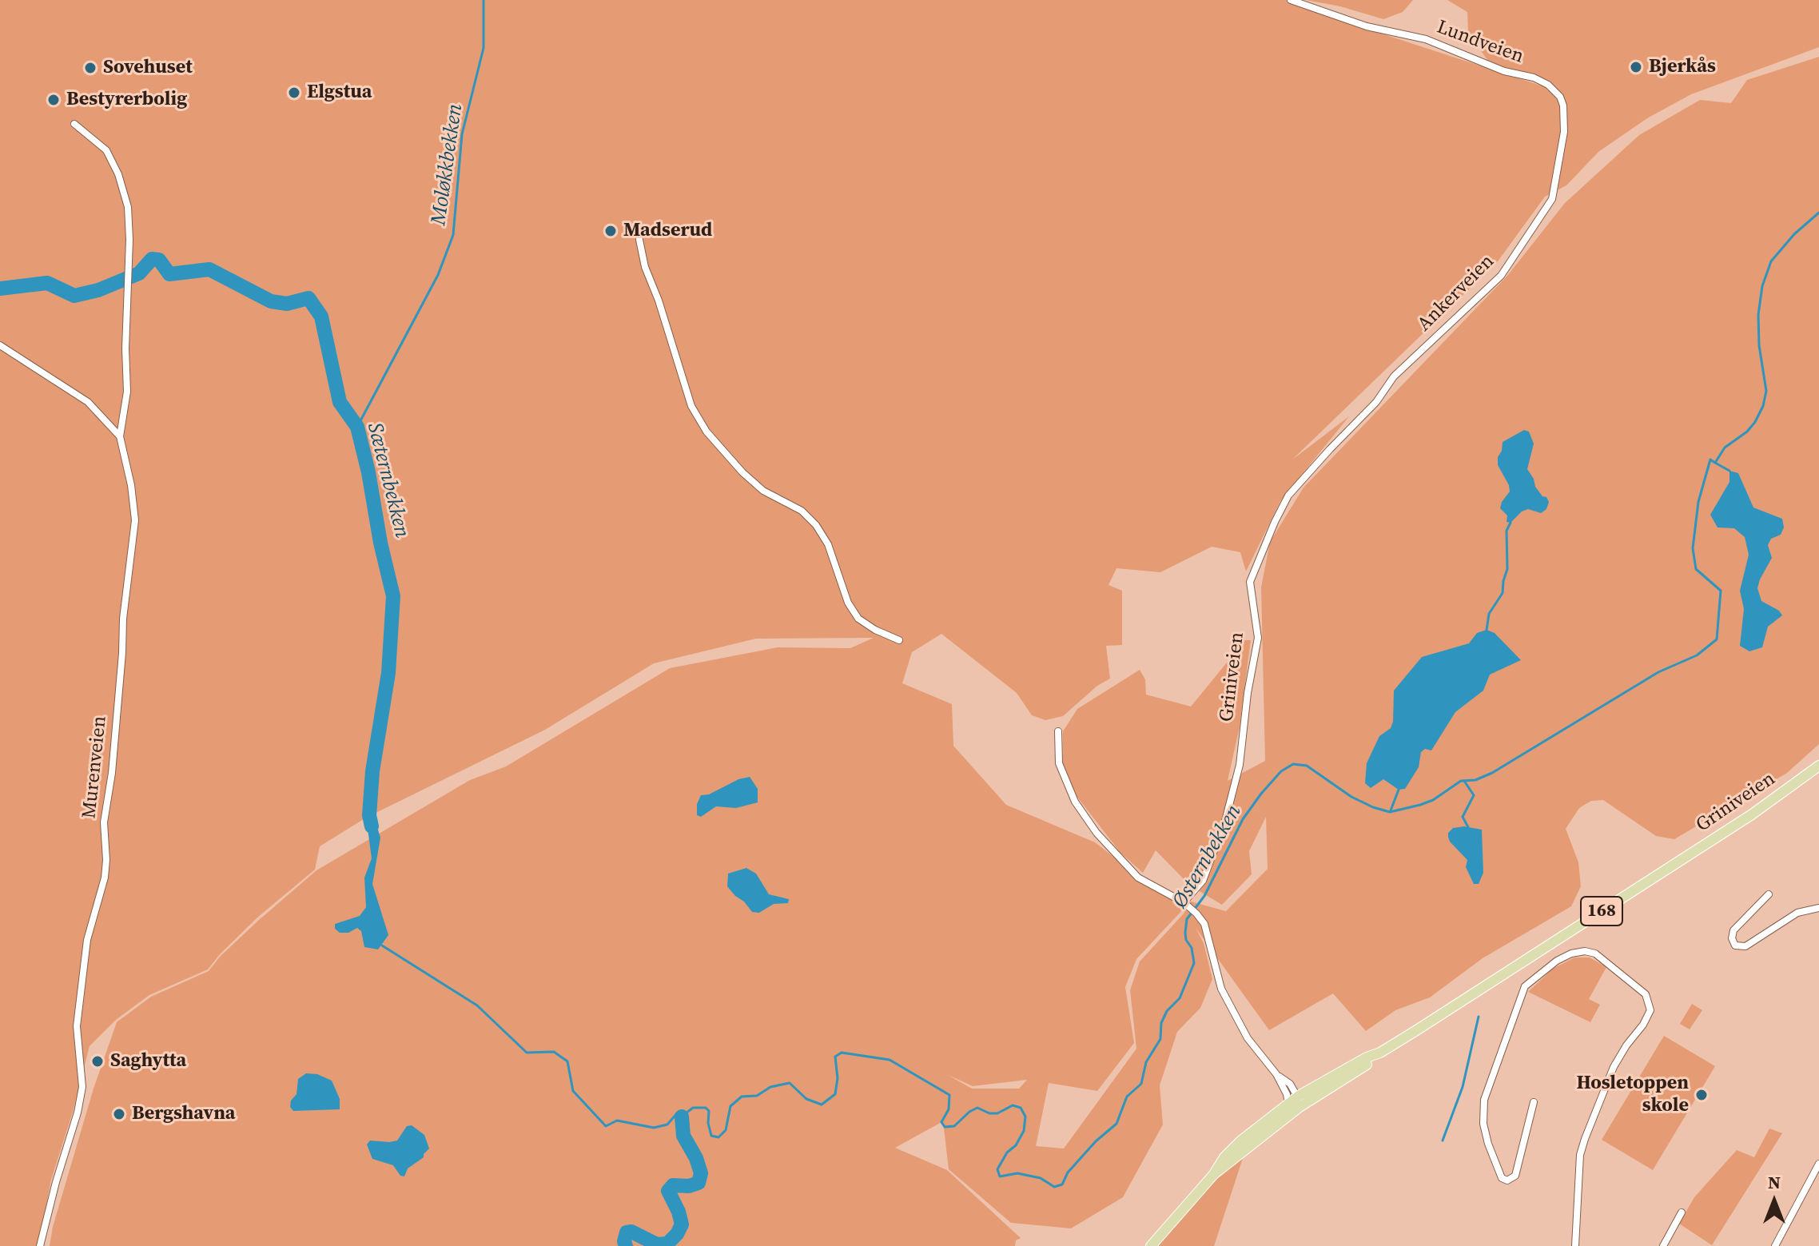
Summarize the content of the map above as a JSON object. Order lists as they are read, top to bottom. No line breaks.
{"streets":{"main road":["Griniveien","168"],"street":["Lundveien","Ankerveien","Murenveien"]},"crossings":[["Lundveien","Ankerveien"],["Ankerveien","Griniveien"]],"water":["Moløkkbekken","Sæternbekken","Østernbekken"],"places":["Bjerkås","Sovehuset","Elgstua","Bestyrerbolig","Madserud","Saghytta","Hosletoppen skole","Bergshavna"],"north":"top"}
